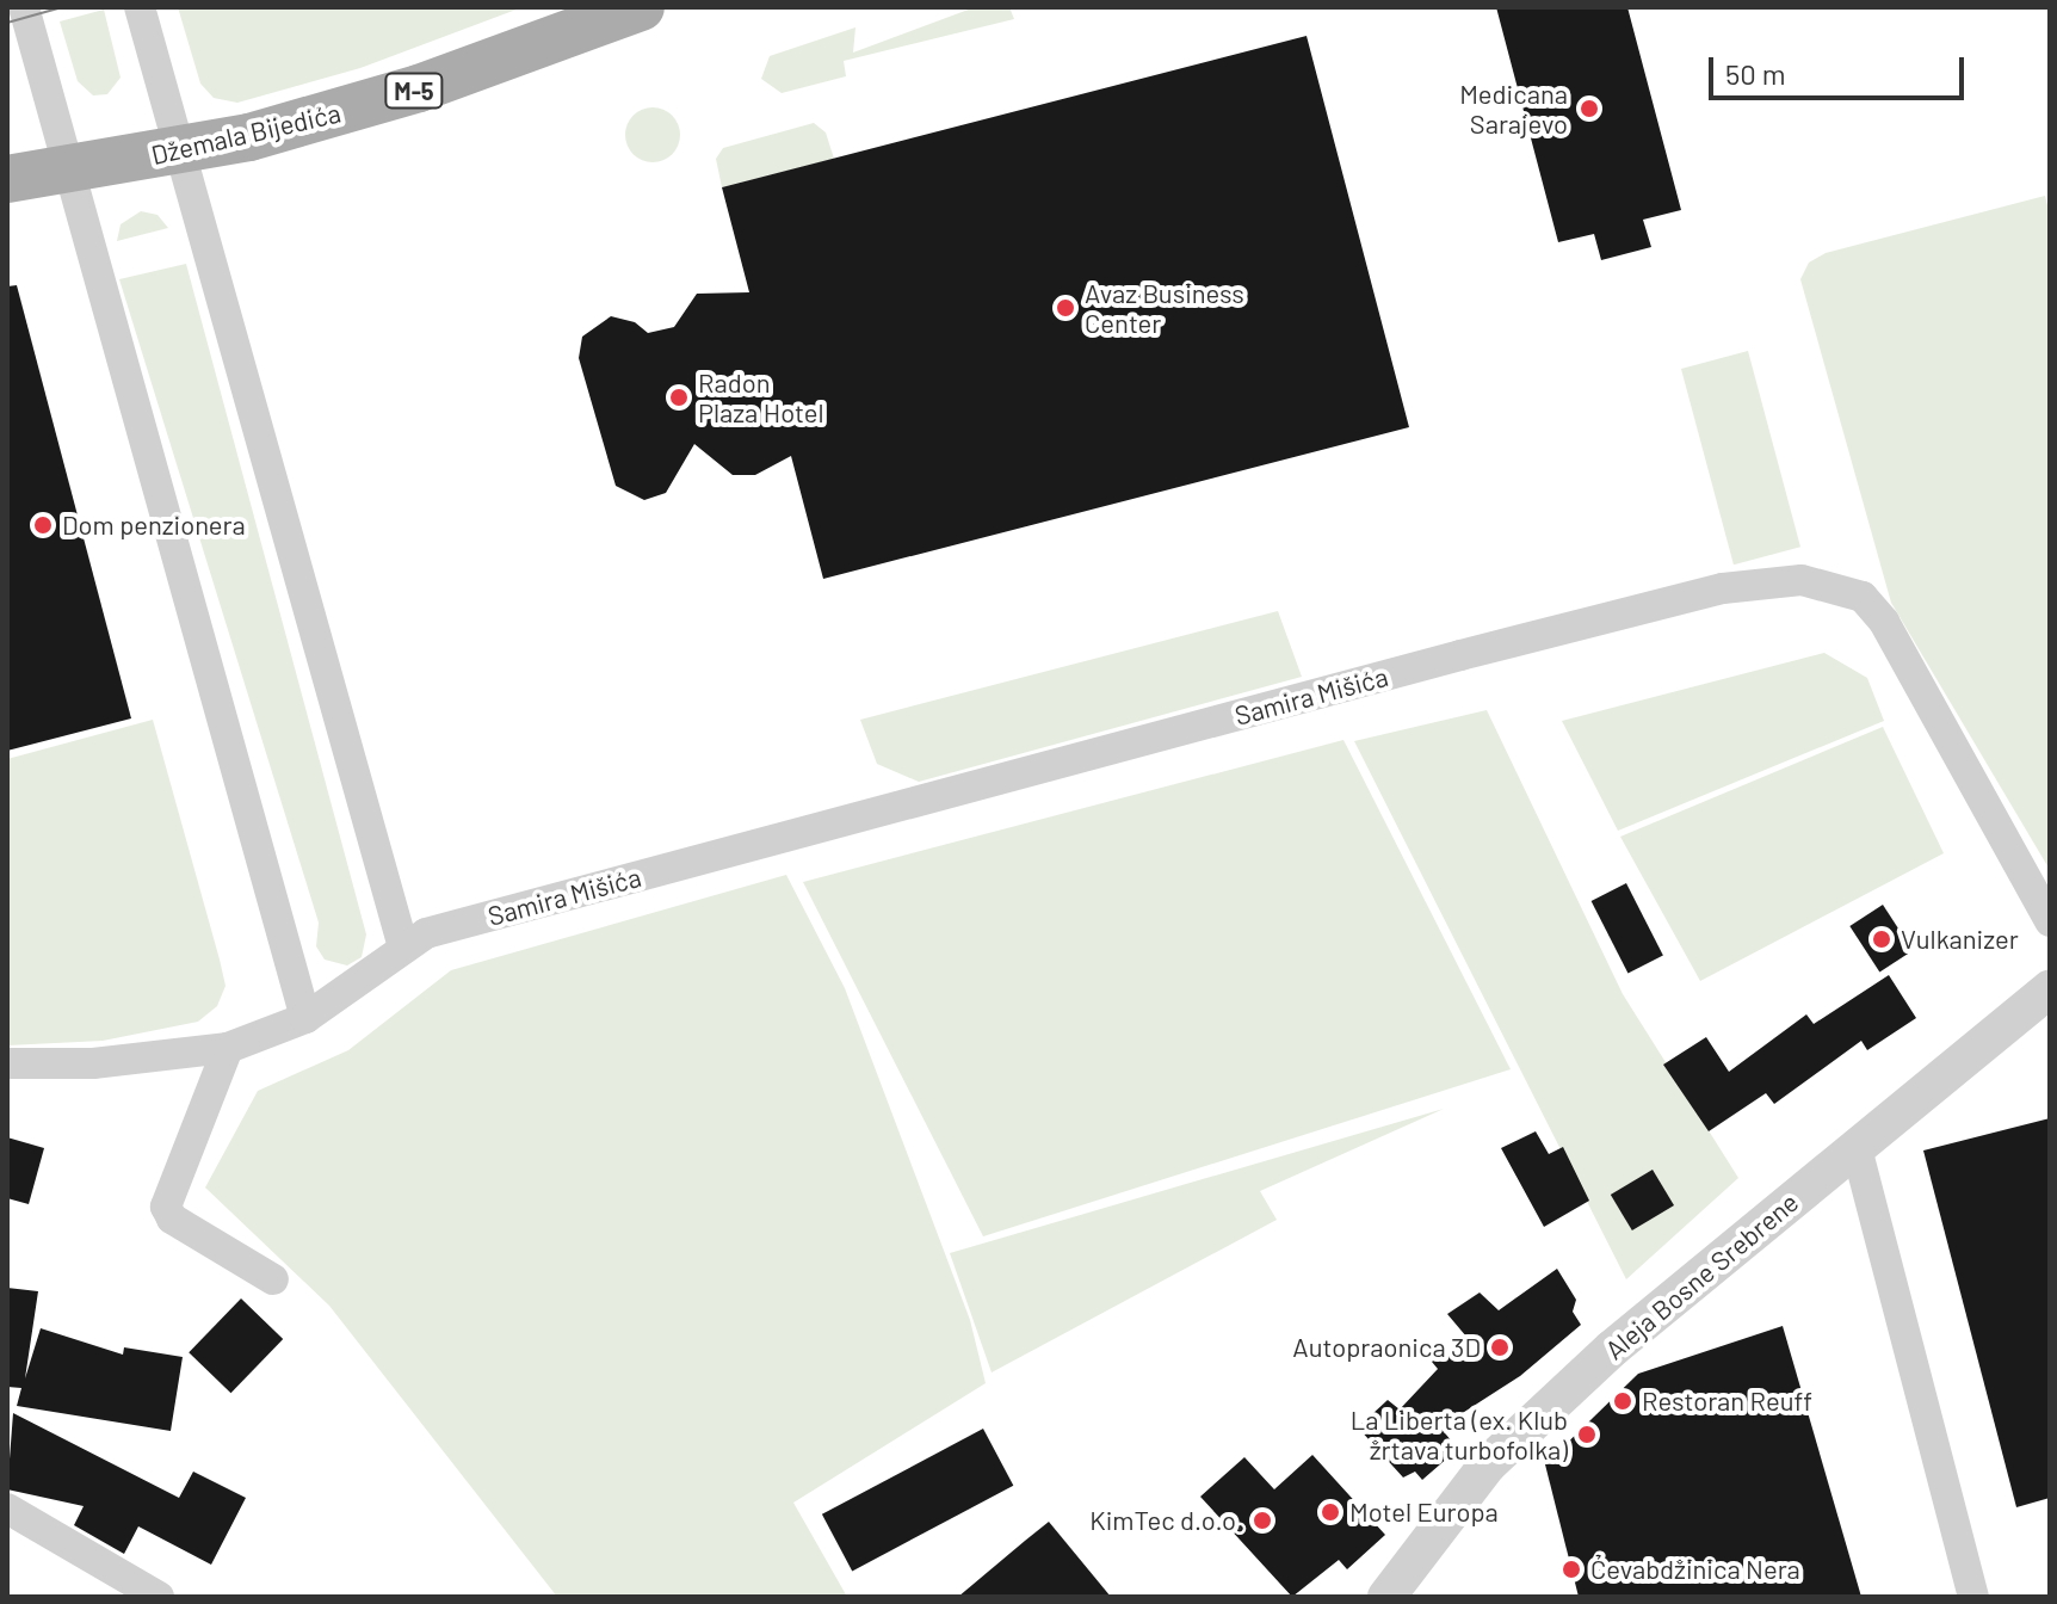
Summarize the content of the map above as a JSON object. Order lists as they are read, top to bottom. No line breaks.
{"streets":{"main road":["M-5","Džemala Bijedića"],"street":["Samira Mišića","Aleja Bosne Srebrene"]},"places":["Medicana Sarajevo","Avaz Business Center","Radon Plaza Hotel","Dom penzionera","Vulkanizer","Autopraonica 3D","Restoran Reuff","La Liberta (ex. Klub žrtava turbofolka)","Motel Europa","KimTec d.o.o.","Ćevabdžinica Nera"],"scale_bar":"50 m"}
